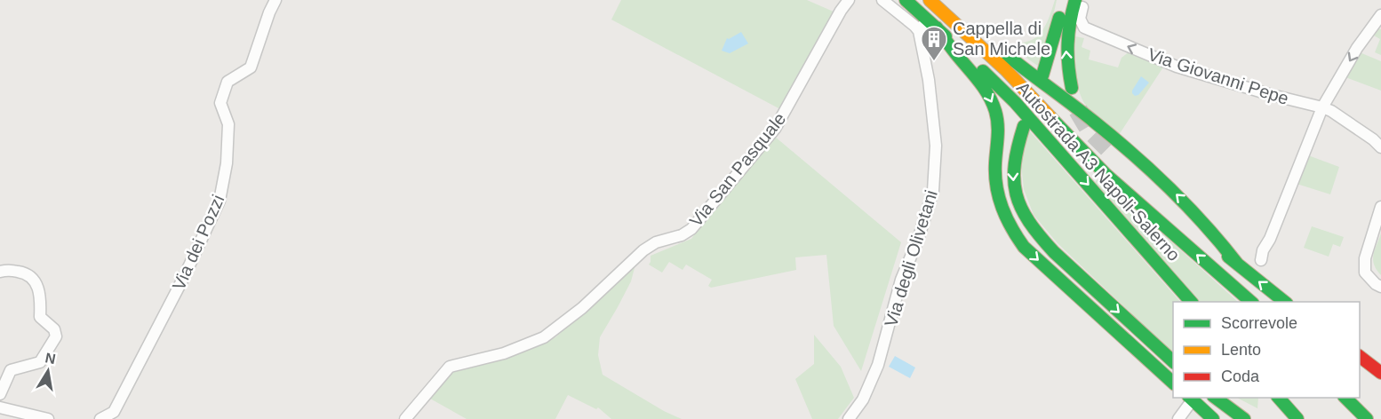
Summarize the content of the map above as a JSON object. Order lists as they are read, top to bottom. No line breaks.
{"streets":{"highway":["Autostrada A3 Napoli-Salerno"],"street":["Via Giovanni Pepe","Via San Pasquale","Via dei Pozzi","Via degli Olivetani"]},"one_way":["Via Giovanni Pepe"],"places":{"building":["Cappella di San Michele"]},"legend":["Scorrevole","Lento","Coda"],"north":"top"}
